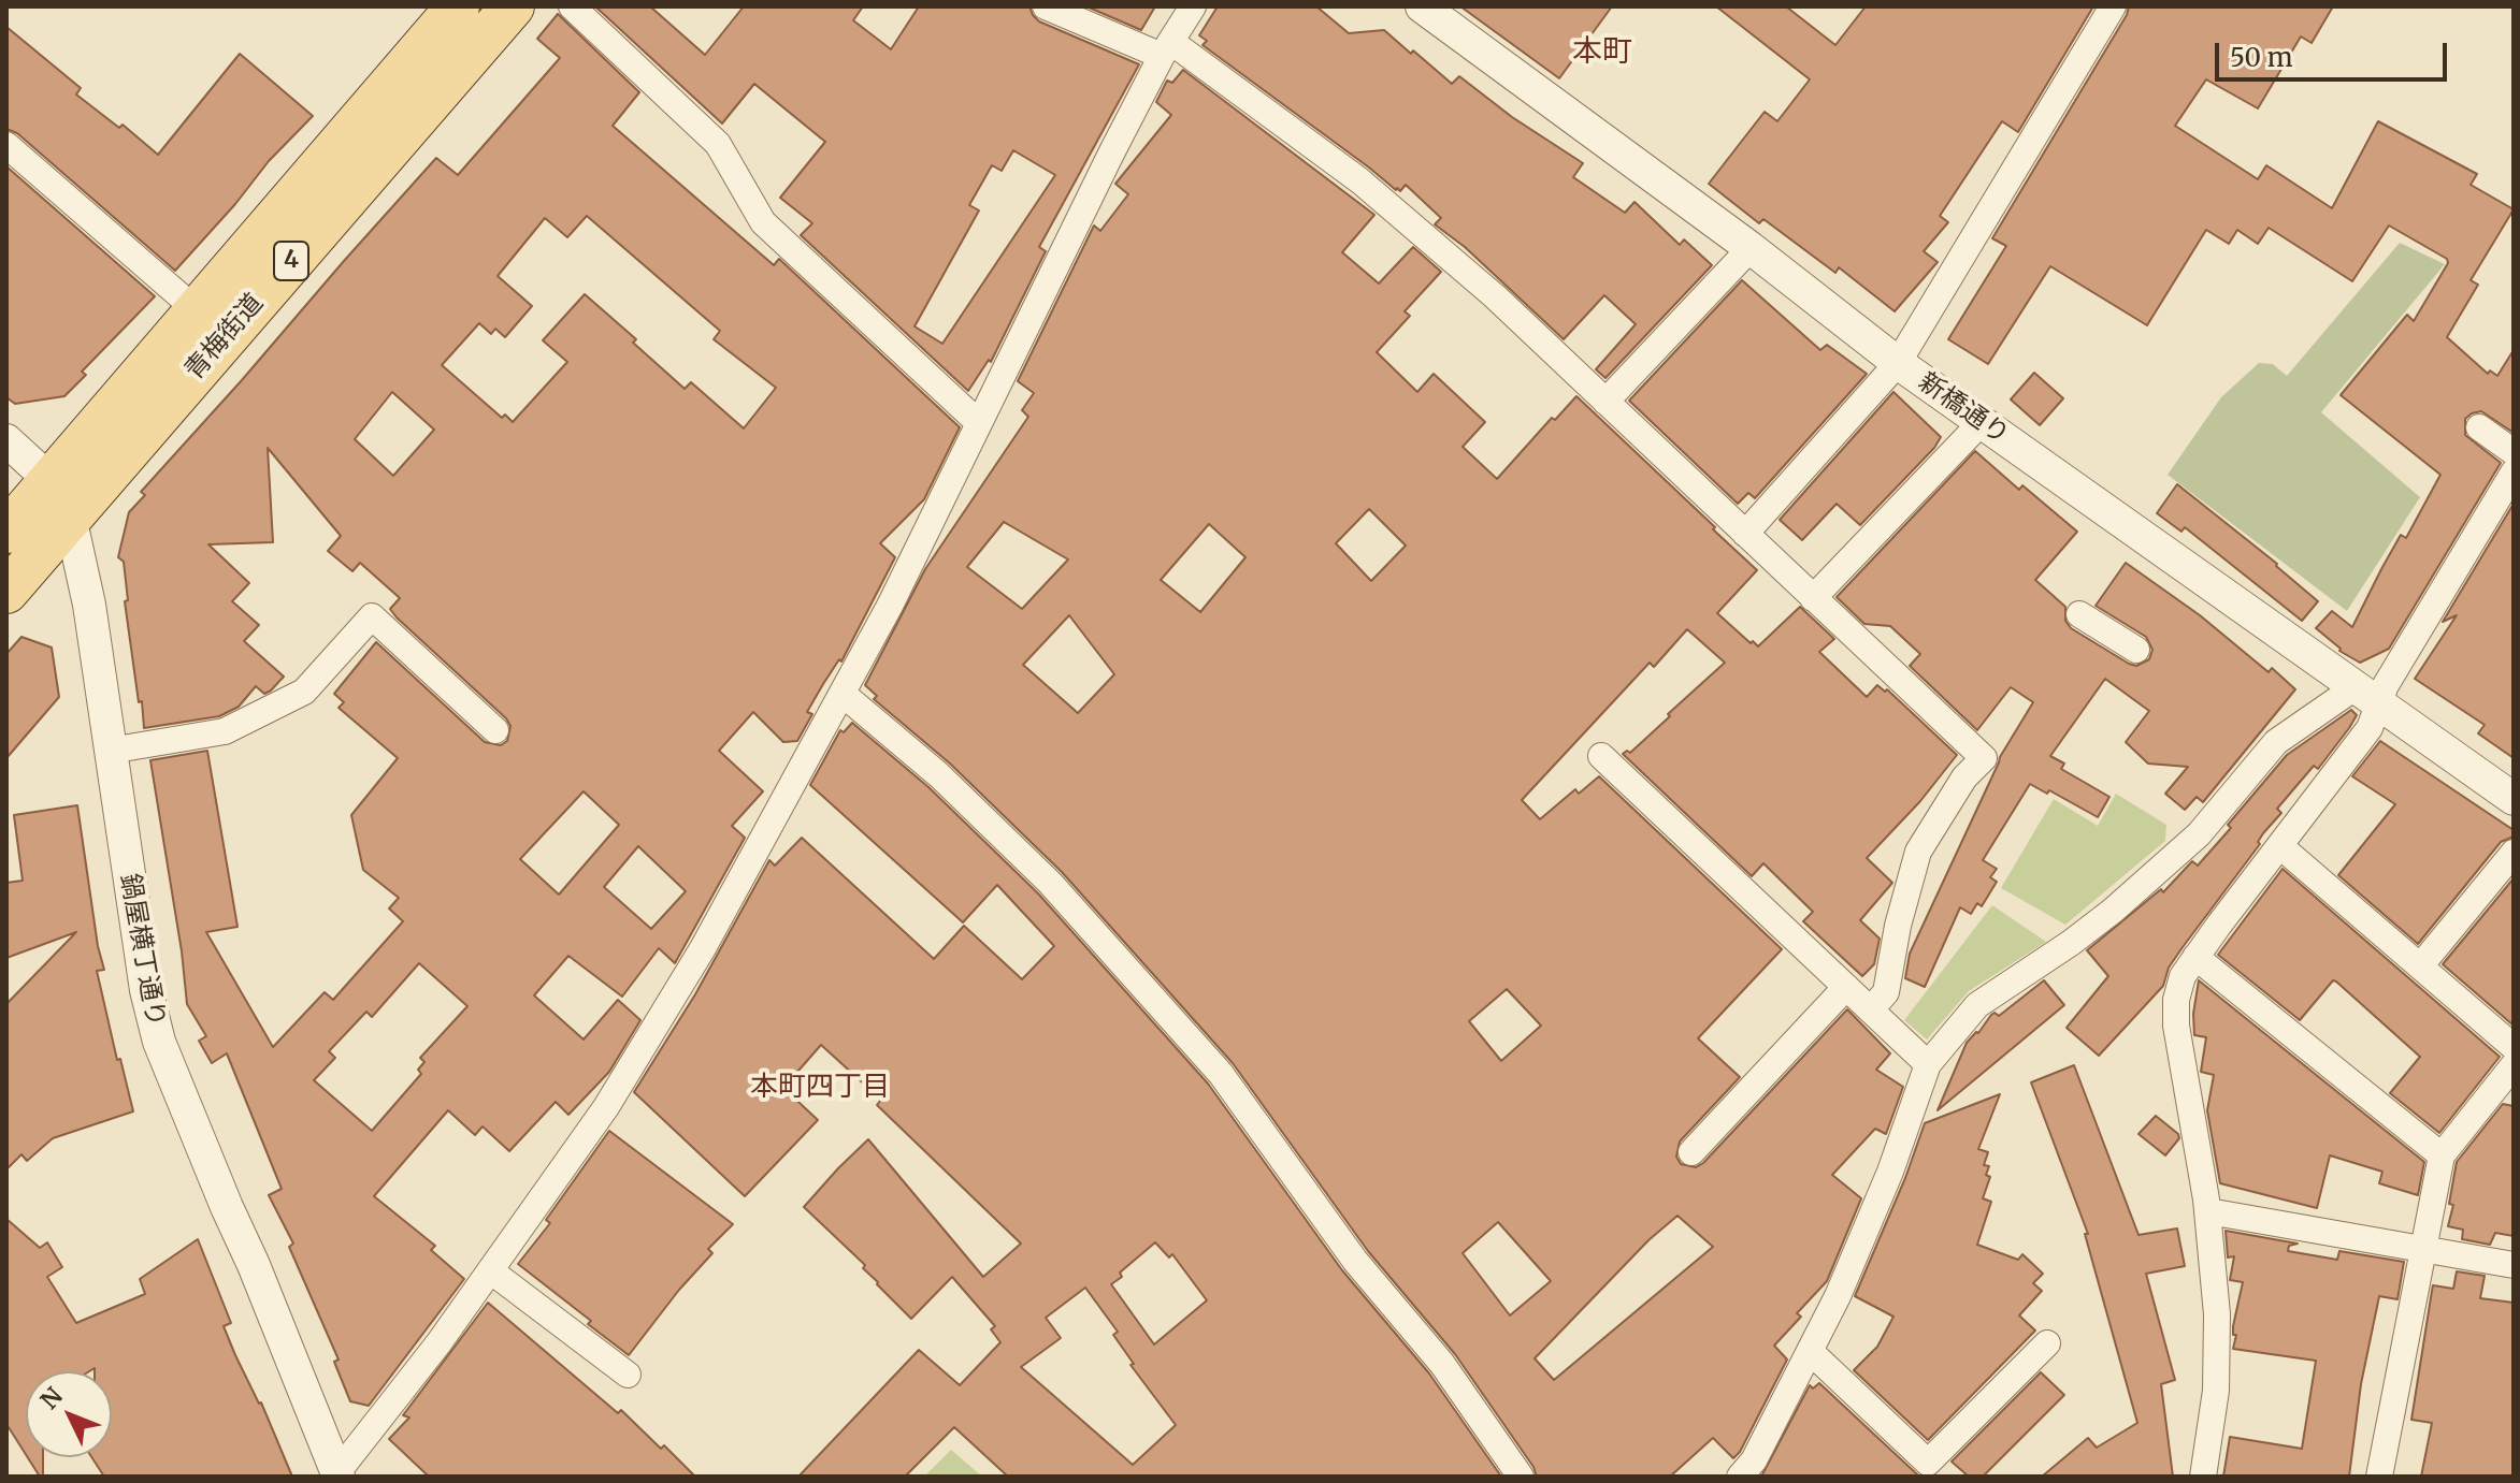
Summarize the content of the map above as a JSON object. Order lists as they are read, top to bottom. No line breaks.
{"streets":{"main road":["4","青梅街道"],"street":["新橋通り","鍋屋横丁通り"]},"crossings":[["青梅街道","鍋屋横丁通り"]],"districts":["本町","本町四丁目"],"scale_bar":"50 m","north":"top left"}
